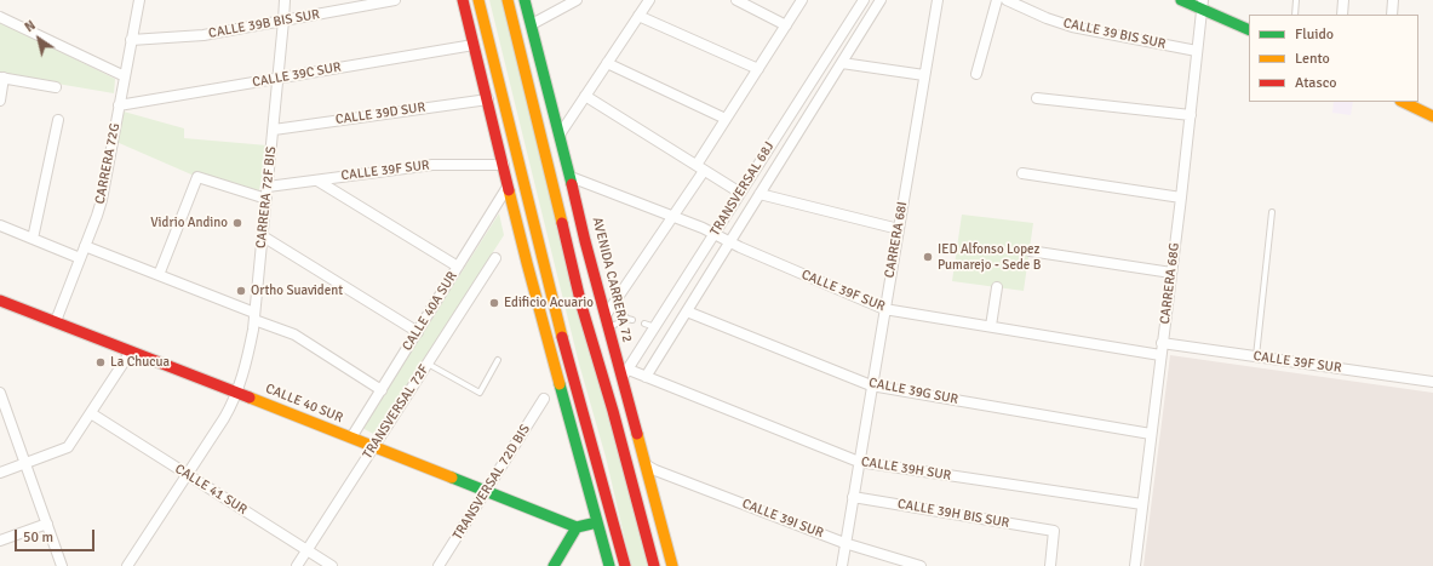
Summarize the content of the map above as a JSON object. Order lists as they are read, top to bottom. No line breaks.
{"streets":{"main road":["AVENIDA CARRERA 72","CALLE 40 SUR"],"street":["CALLE 39B BIS SUR","CALLE 39 BIS SUR","CALLE 39C SUR","CALLE 39D SUR","CARRERA 72G","CALLE 39F SUR","TRANSVERSAL 68J","CARRERA 72F BIS","CARRERA 68I","CARRERA 68G","CALLE 40A SUR","CALLE 39G SUR","TRANSVERSAL 72F","CALLE 39H SUR","TRANSVERSAL 72D BIS","CALLE 41 SUR","CALLE 39H BIS SUR","CALLE 39I SUR"]},"crossings":[["CALLE 39B BIS SUR","CARRERA 72G"],["CALLE 39B BIS SUR","CARRERA 72F BIS"],["CALLE 39 BIS SUR","CARRERA 68G"],["CALLE 39C SUR","CARRERA 72G"],["CALLE 39C SUR","CARRERA 72F BIS"],["CALLE 39D SUR","CARRERA 72F BIS"],["CARRERA 72G","CALLE 40 SUR"],["CALLE 39F SUR","TRANSVERSAL 68J"],["CALLE 39F SUR","CARRERA 72F BIS"],["CALLE 39F SUR","CARRERA 68I"],["CALLE 39F SUR","AVENIDA CARRERA 72"],["CALLE 39F SUR","CARRERA 68G"],["TRANSVERSAL 68J","AVENIDA CARRERA 72"],["TRANSVERSAL 68J","CALLE 39G SUR"],["TRANSVERSAL 68J","CALLE 39H SUR"],["CARRERA 72F BIS","CALLE 40 SUR"],["CARRERA 72F BIS","CALLE 41 SUR"],["CARRERA 68I","CALLE 39G SUR"],["CARRERA 68I","CALLE 39H SUR"],["CARRERA 68I","CALLE 39H BIS SUR"],["CARRERA 68I","CALLE 39I SUR"],["AVENIDA CARRERA 72","CALLE 39H SUR"],["AVENIDA CARRERA 72","CALLE 39I SUR"],["CARRERA 68G","CALLE 39G SUR"],["CARRERA 68G","CALLE 39H SUR"],["CALLE 40A SUR","CALLE 40 SUR"],["CALLE 40 SUR","TRANSVERSAL 72F"],["CALLE 40 SUR","TRANSVERSAL 72D BIS"],["TRANSVERSAL 72F","CALLE 41 SUR"]],"places":["Vidrio Andino","IED Alfonso Lopez Pumarejo - Sede B","Ortho Suavident","Edificio Acuario","La Chucua"],"legend":["Fluido","Lento","Atasco"],"scale_bar":"50 m","north":"top left"}
